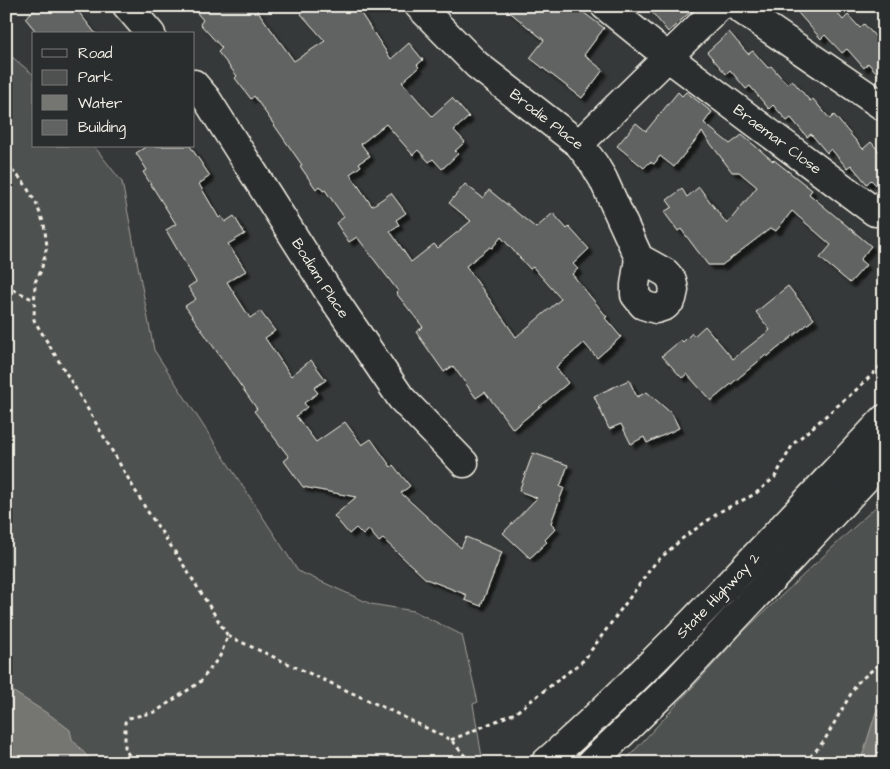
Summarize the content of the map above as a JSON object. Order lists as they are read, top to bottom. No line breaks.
{"streets":{"main road":["Brodie Place","Braemar Close","Bodiam Place","State Highway 2"]},"legend":["Road","Park","Water","Building"]}
